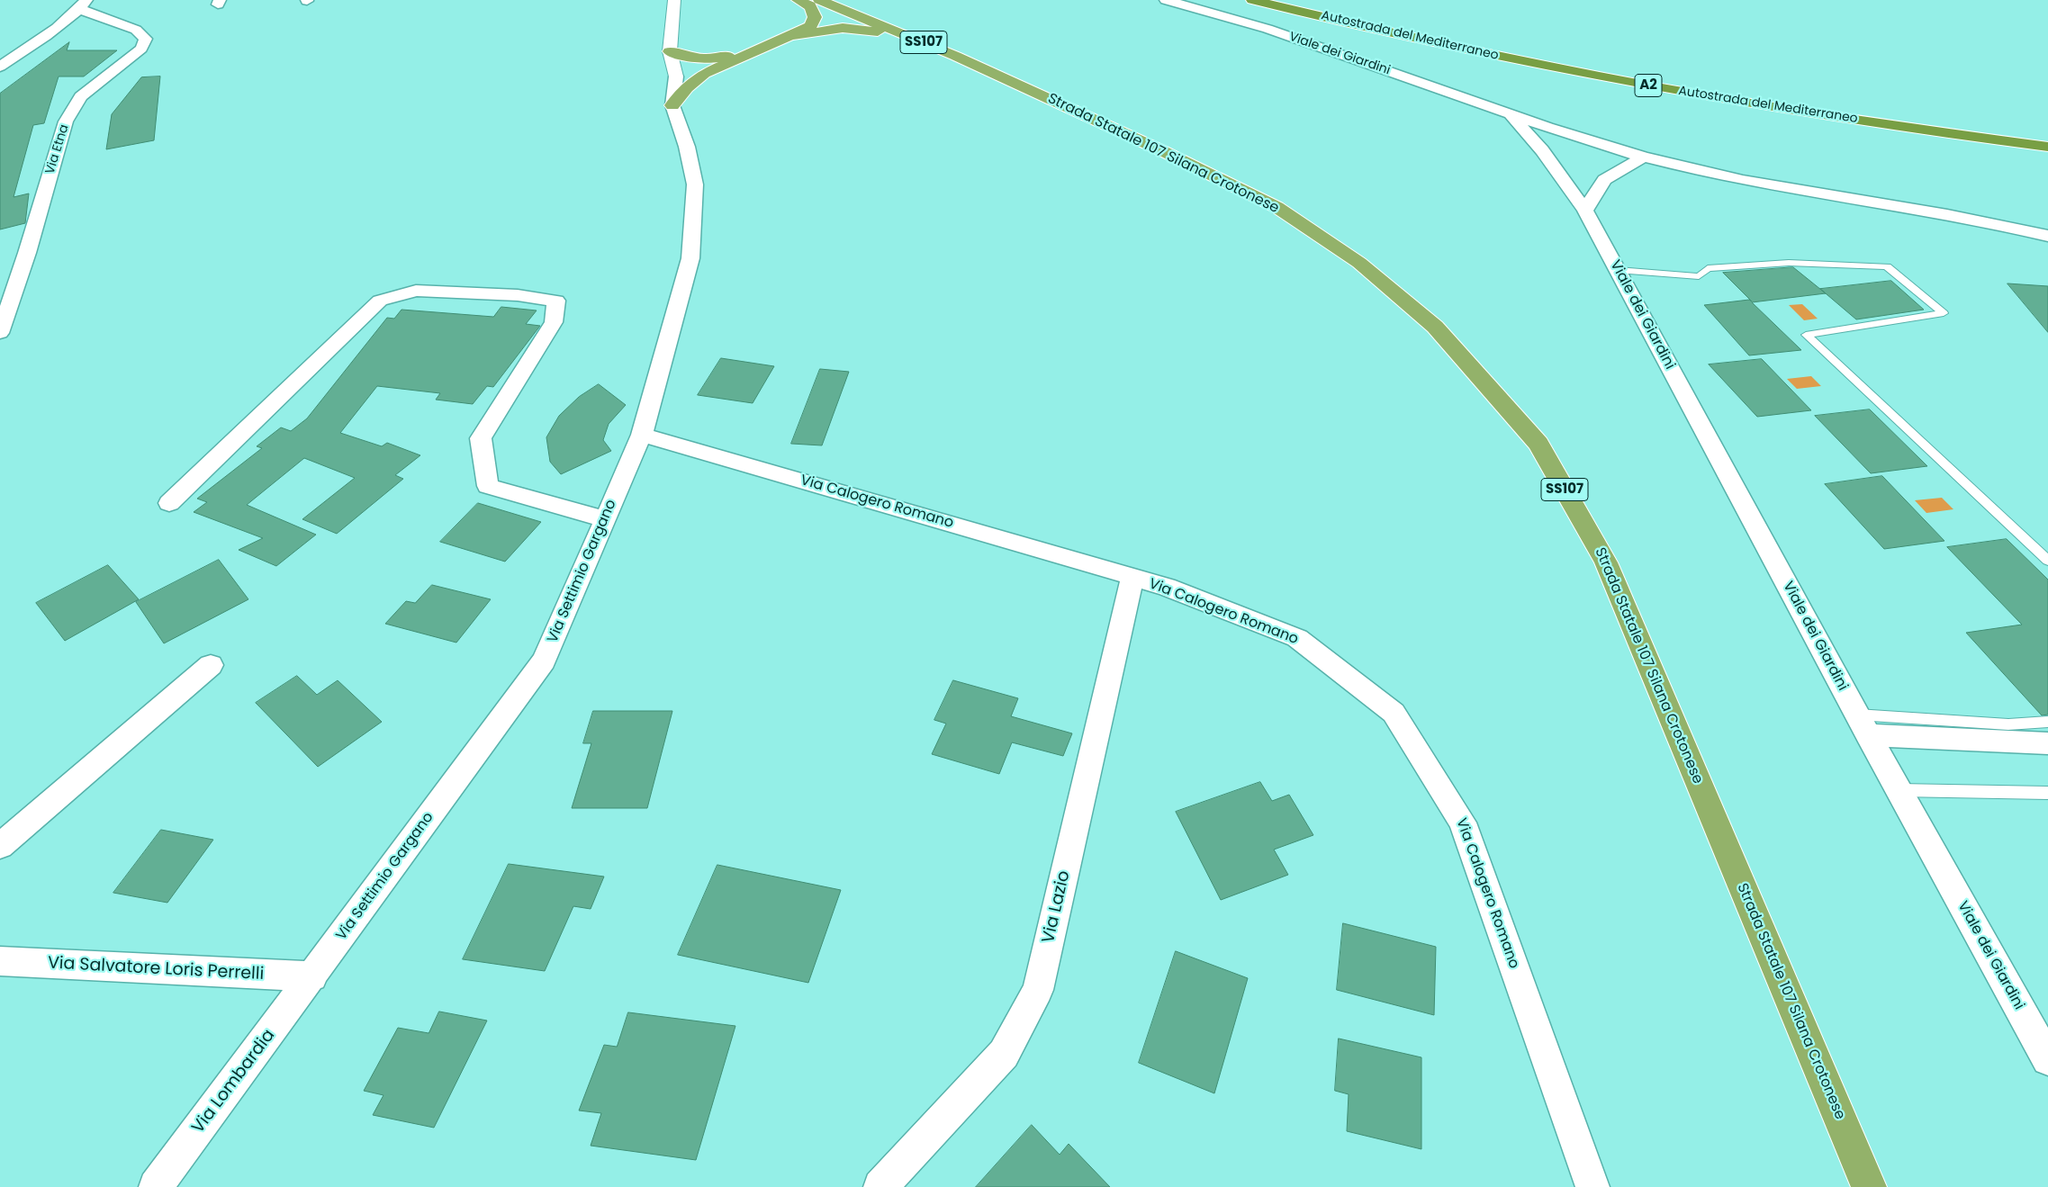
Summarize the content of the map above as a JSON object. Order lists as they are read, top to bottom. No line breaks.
{"streets":{"highway":["Autostrada del Mediterraneo","SS107","A2","Strada Statale 107 Silana Crotonese"],"street":["Viale dei Giardini","Via Etna","Via Calogero Romano","Via Settimio Gargano","Via Lazio","Via Salvatore Loris Perrelli","Via Lombardia"]},"crossings":[["Via Calogero Romano","Via Settimio Gargano"],["Via Calogero Romano","Via Lazio"],["Via Settimio Gargano","Via Salvatore Loris Perrelli"],["Via Settimio Gargano","Via Lombardia"],["Via Salvatore Loris Perrelli","Via Lombardia"]]}
